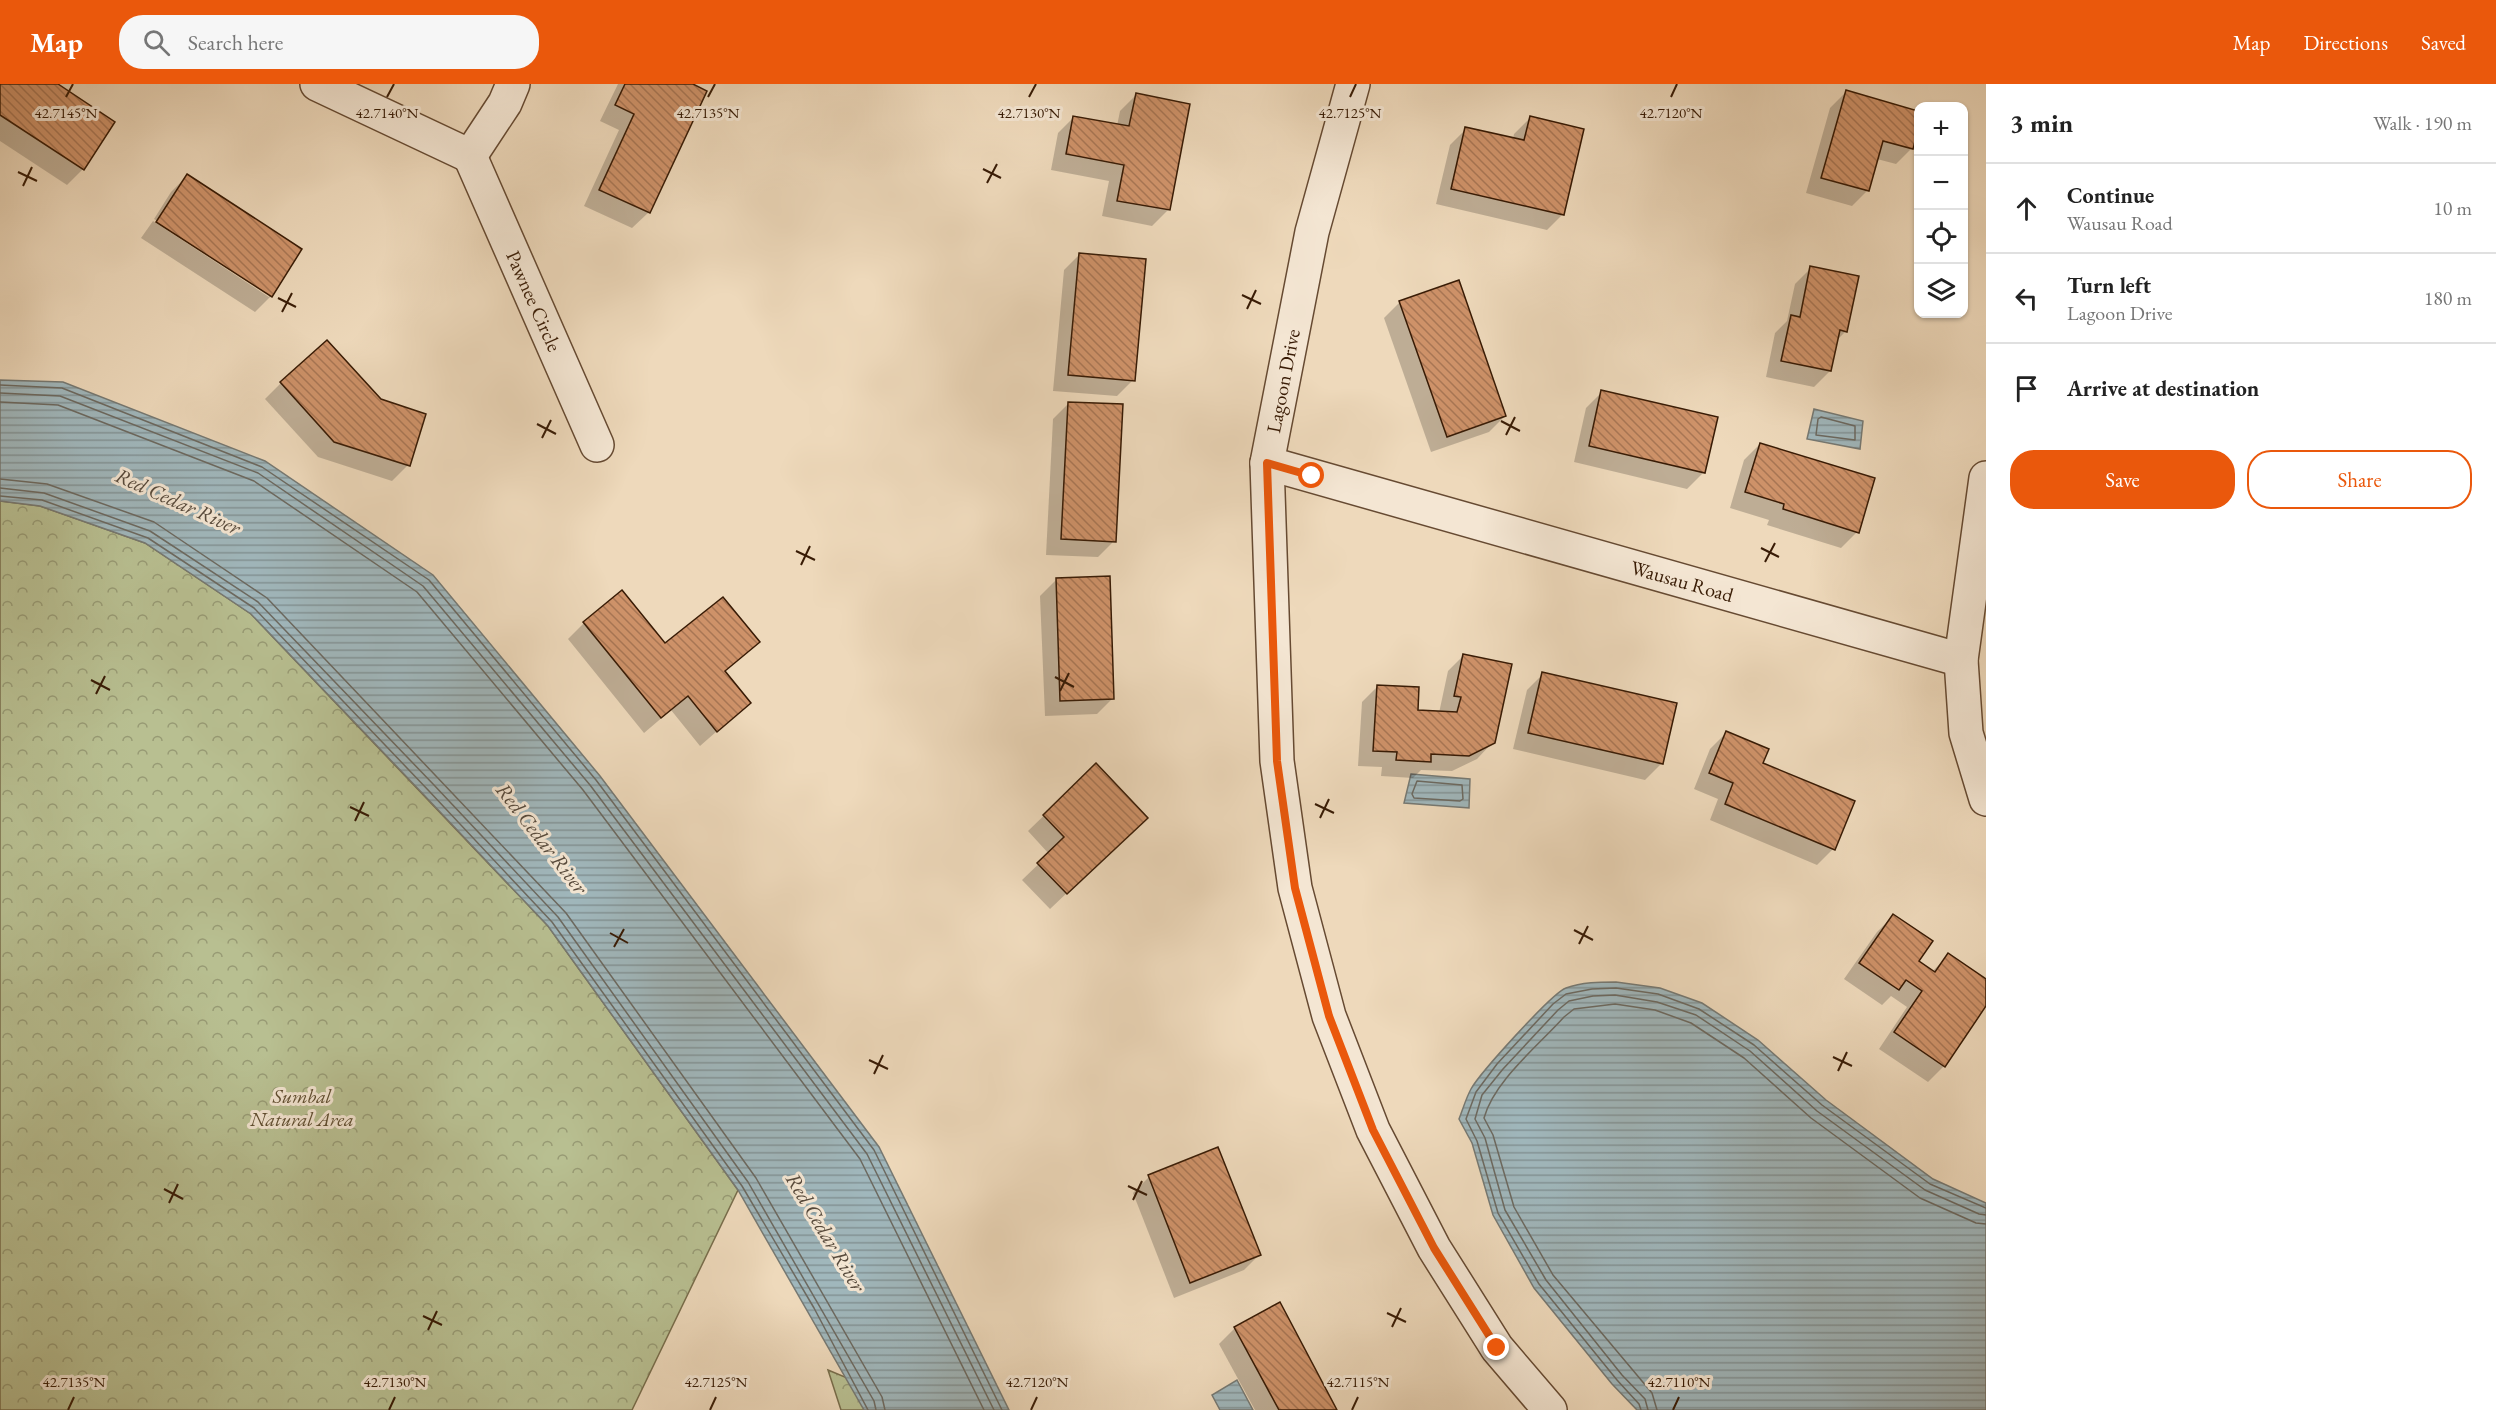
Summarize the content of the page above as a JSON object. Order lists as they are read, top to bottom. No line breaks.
{"streets":{"street":["Pawnee Circle","Lagoon Drive","Wausau Road"]},"crossings":[["Lagoon Drive","Wausau Road"]],"water":["Red Cedar River"],"parks":["Sumbal Natural Area"],"page":{"header":"Map","search":"Search here","nav":["Map","Directions","Saved"],"heading":["3 min","Walk · 190 m"],"map_buttons":["+","−"],"list":[["Continue","Wausau Road","10 m"],["Turn left","Lagoon Drive","180 m"],"Arrive at destination"],"buttons":["Save","Share"]},"coordinates":["42.7145°N","42.7140°N","42.7135°N","42.7130°N","42.7125°N","42.7120°N","42.7115°N","42.7110°N"]}
